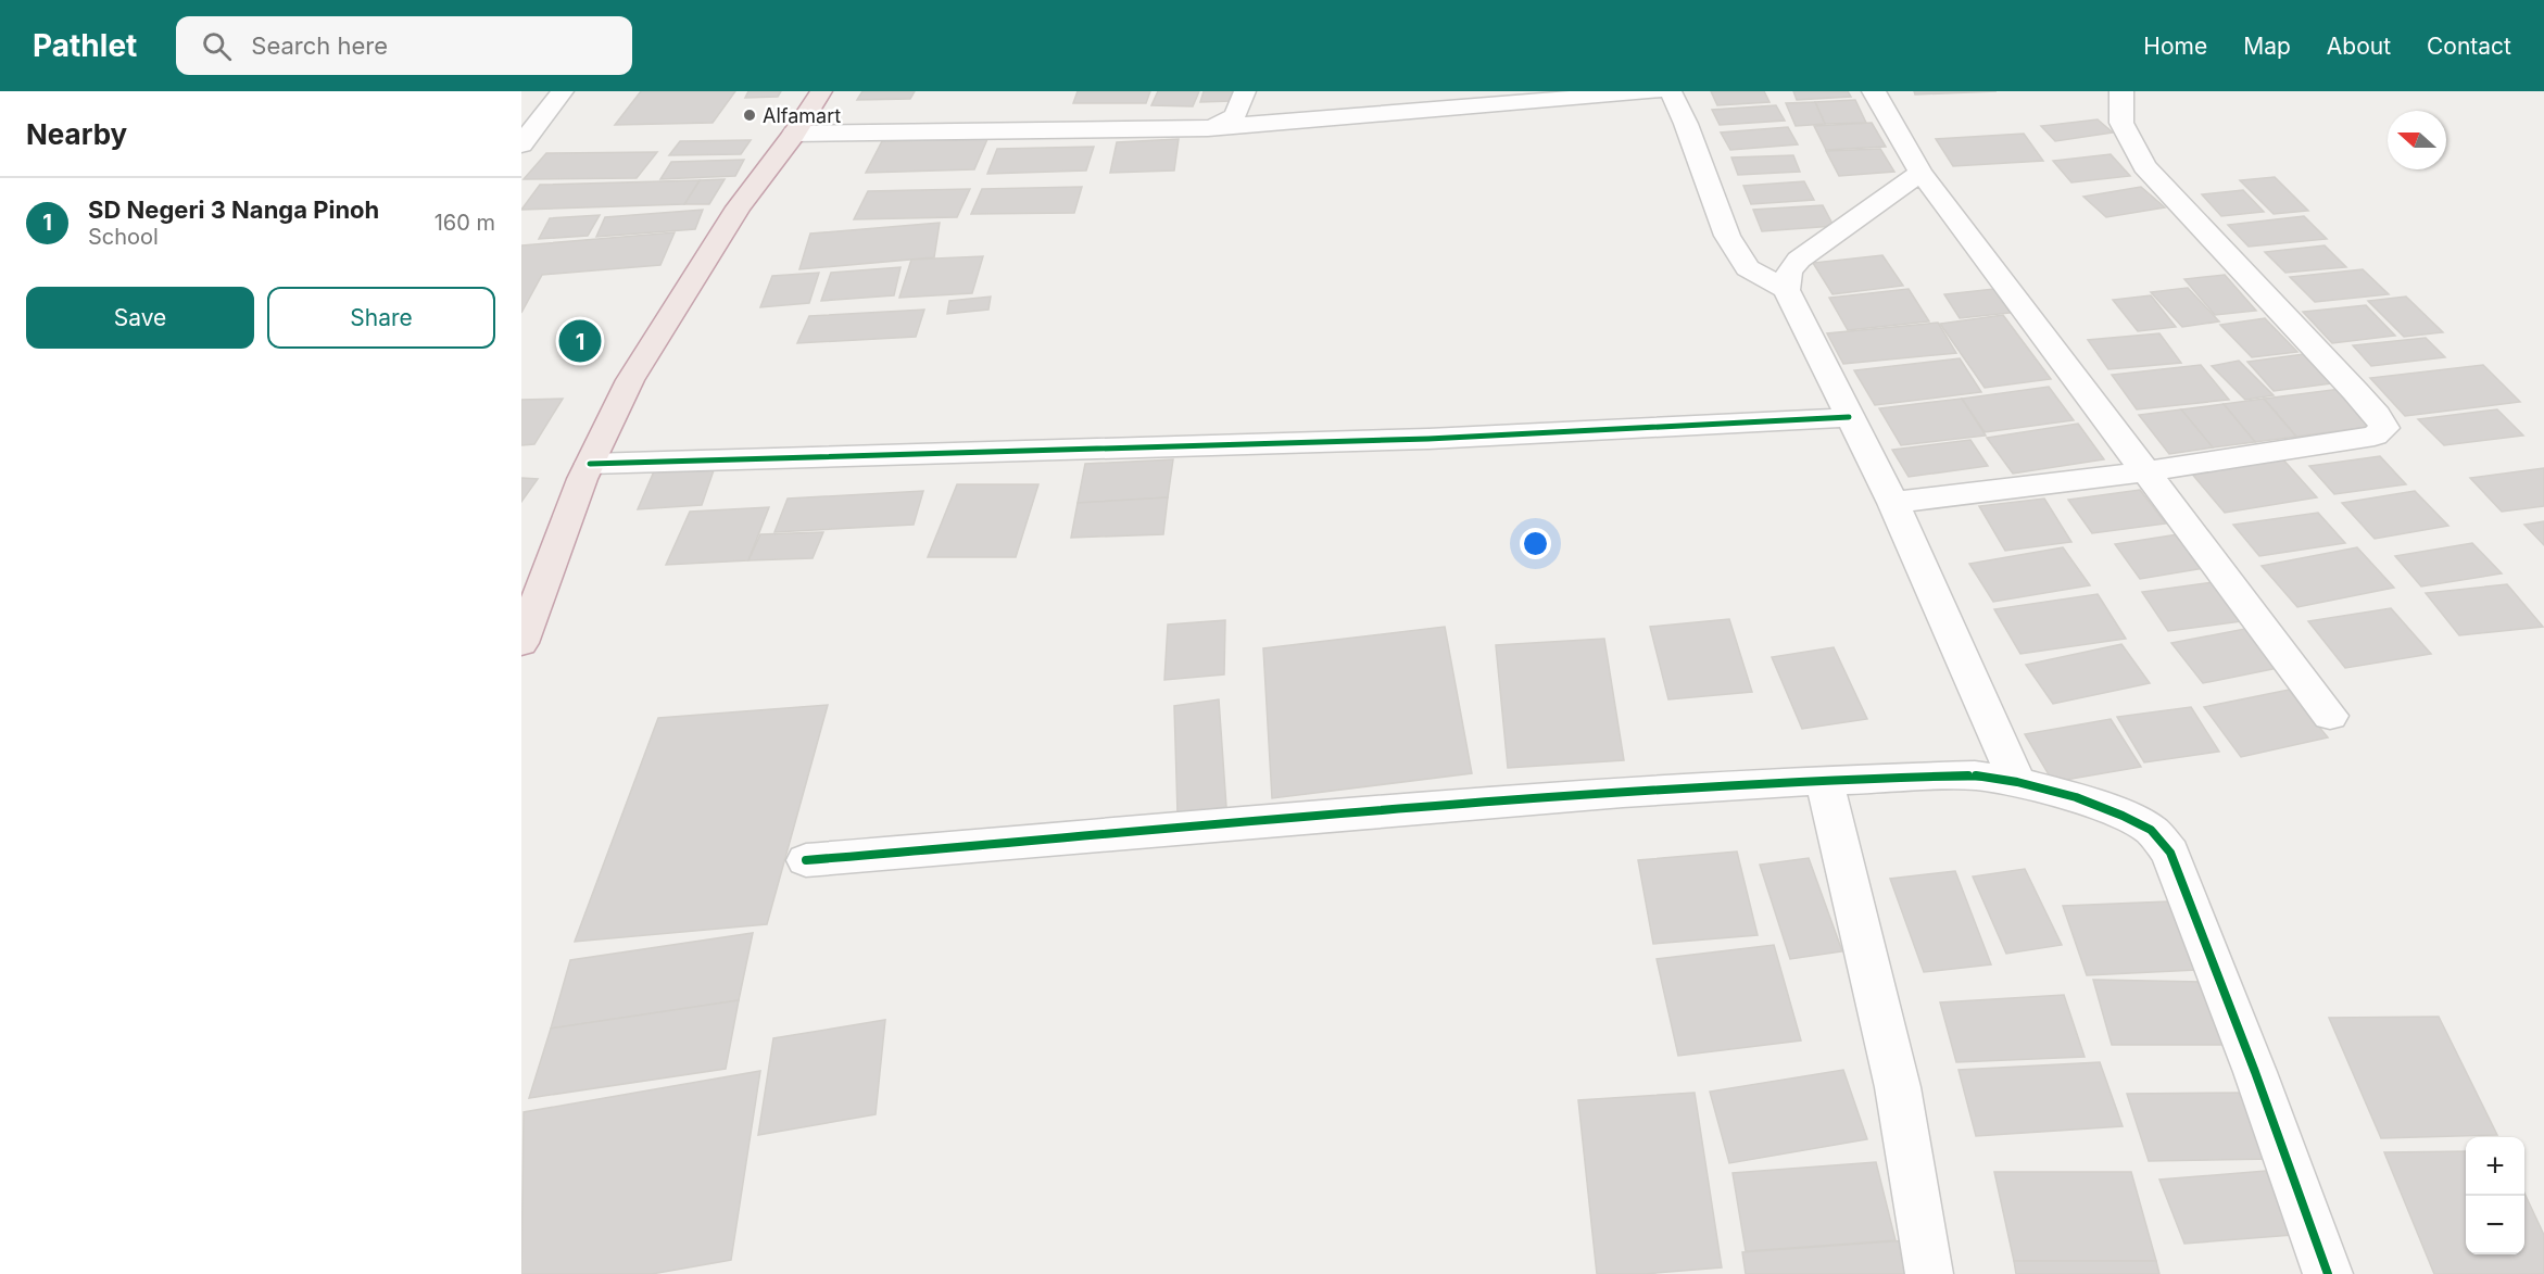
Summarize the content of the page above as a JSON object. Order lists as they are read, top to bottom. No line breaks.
{"places":["Alfamart"],"north":"left","page":{"header":"Pathlet","search":"Search here","nav":["Home","Map","About","Contact"],"heading":"Nearby","list":[{"mark":"1","name":"SD Negeri 3 Nanga Pinoh","note":"School","value":"160 m"}],"buttons":["Save","Share"],"pins":"1","map_buttons":["+","−"]}}
